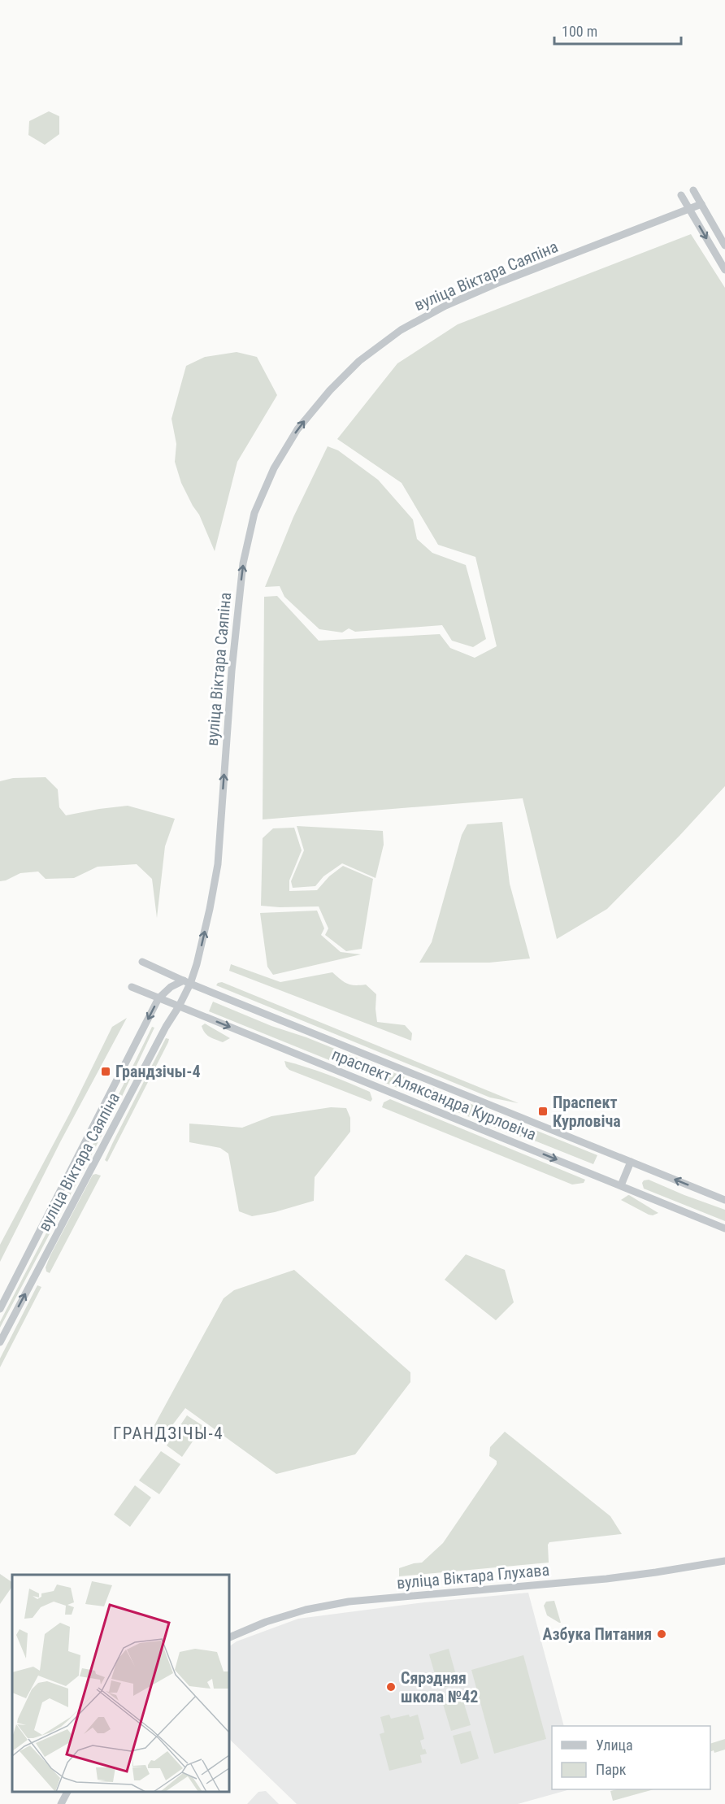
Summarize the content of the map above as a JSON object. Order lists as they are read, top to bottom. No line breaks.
{"streets":{"street":["вуліца Віктара Саяпіна","праспект Аляксандра Курловіча","вуліца Віктара Глухава"]},"crossings":[["вуліца Віктара Саяпіна","праспект Аляксандра Курловіча"]],"districts":["ГРАНДЗІЧЫ-4"],"places":{"transit":["Грандзічы-4","Праспект Курловіча"],"other":["Азбука Питания","Сярэдняя школа №42"]},"legend":["Улица","Парк"],"scale_bar":"100 m"}
